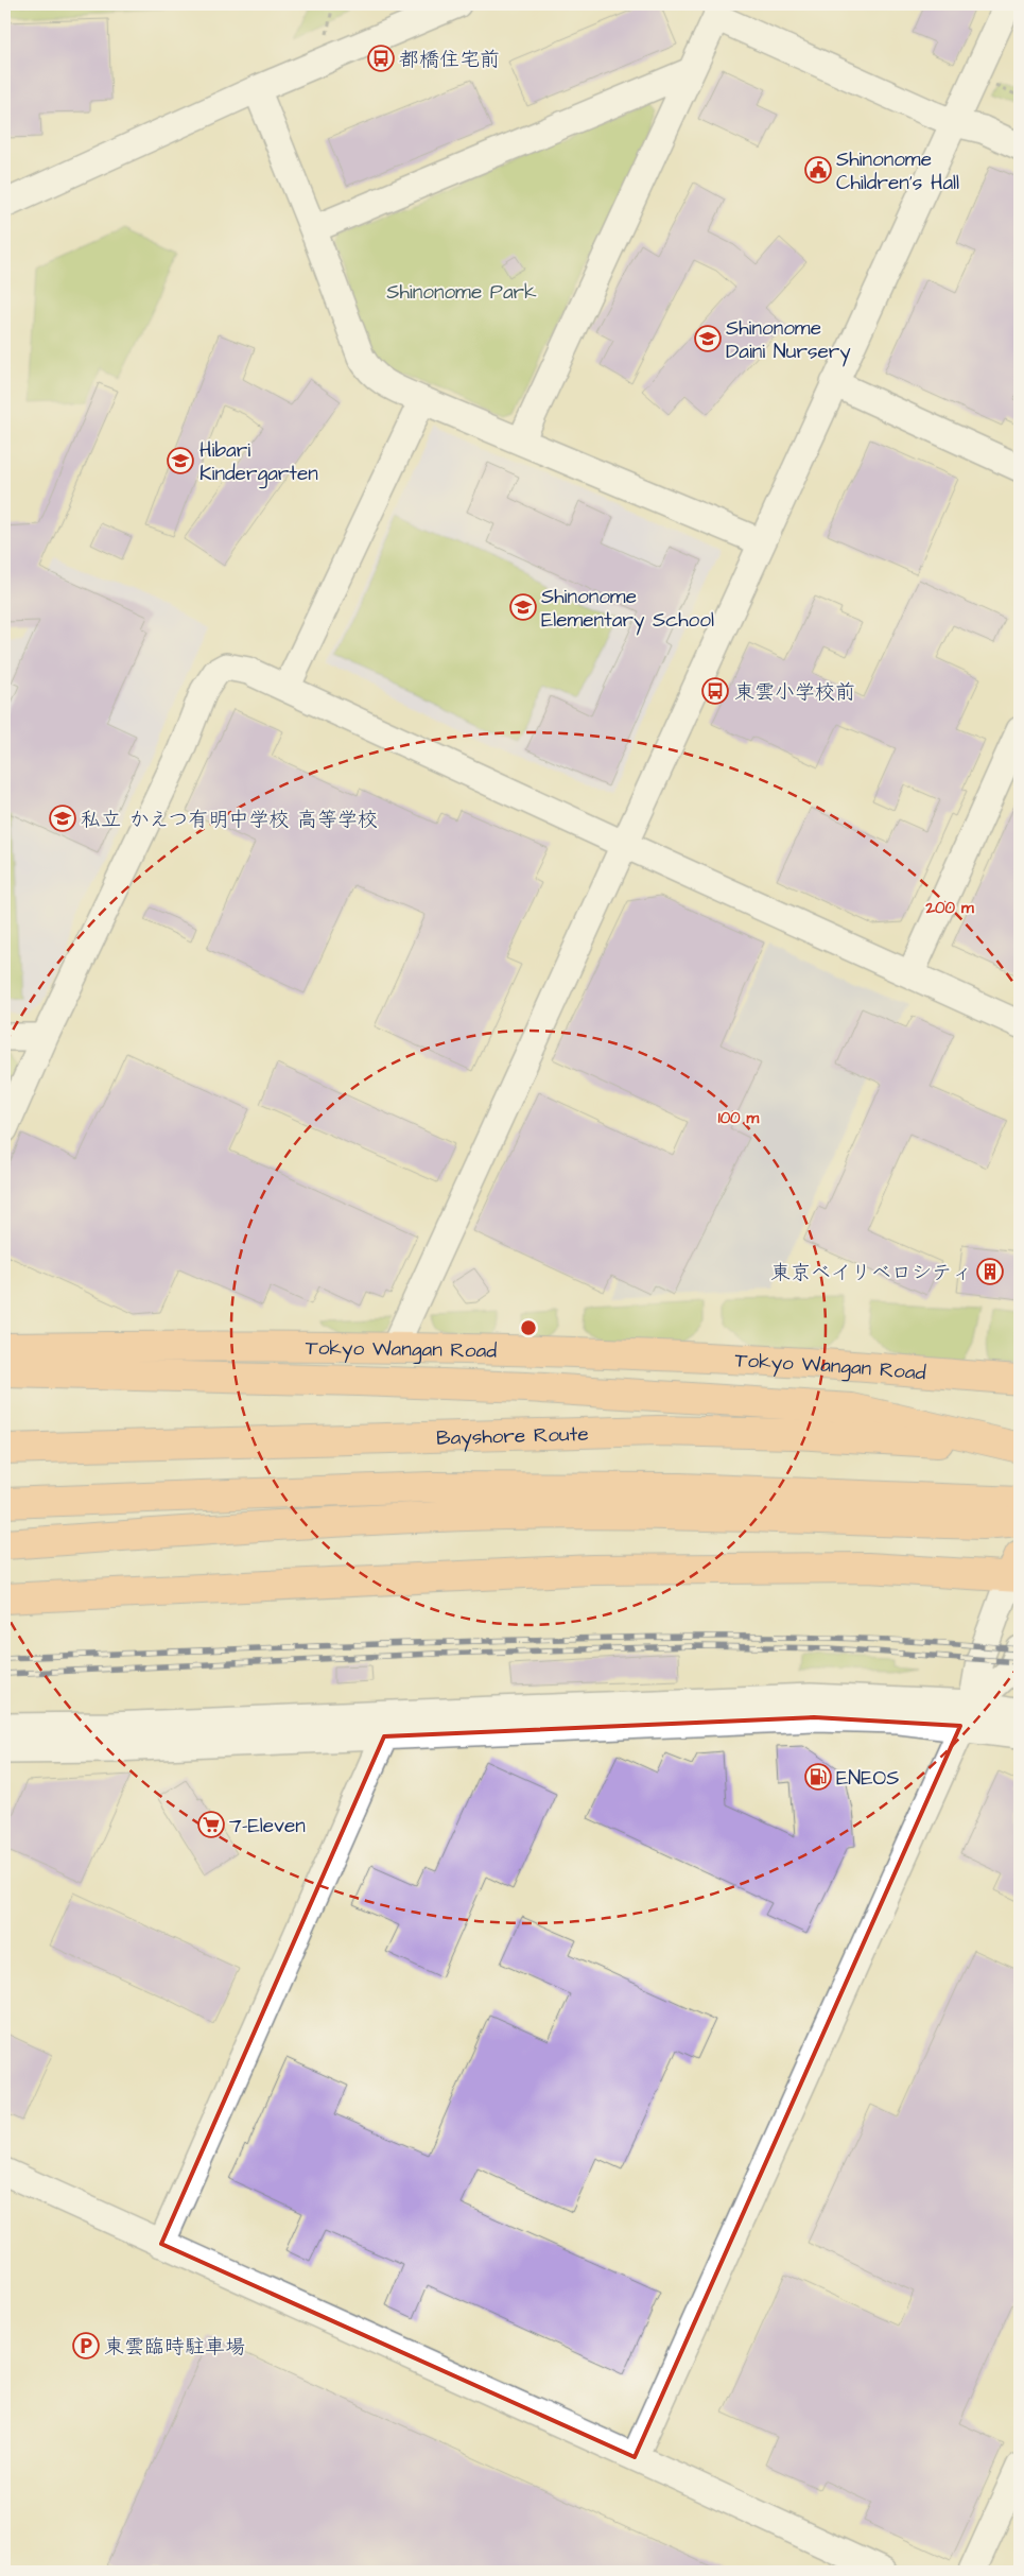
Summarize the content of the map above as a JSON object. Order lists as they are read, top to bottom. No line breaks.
{"streets":{"highway":["Tokyo Wangan Road","Bayshore Route"]},"parks":["Shinonome Park"],"places":{"bus stop":["都橋住宅前","東雲小学校前"],"public building":["Shinonome Children's Hall"],"school or university":["Shinonome Daini Nursery","Hibari Kindergarten","Shinonome Elementary School","私立 かえつ有明中学校 高等学校"],"building":["東京ベイリベロシティ"],"fuel station":["ENEOS"],"supermarket":["7-Eleven"],"parking":["東雲臨時駐車場"]},"rings":["200 m","100 m"]}
